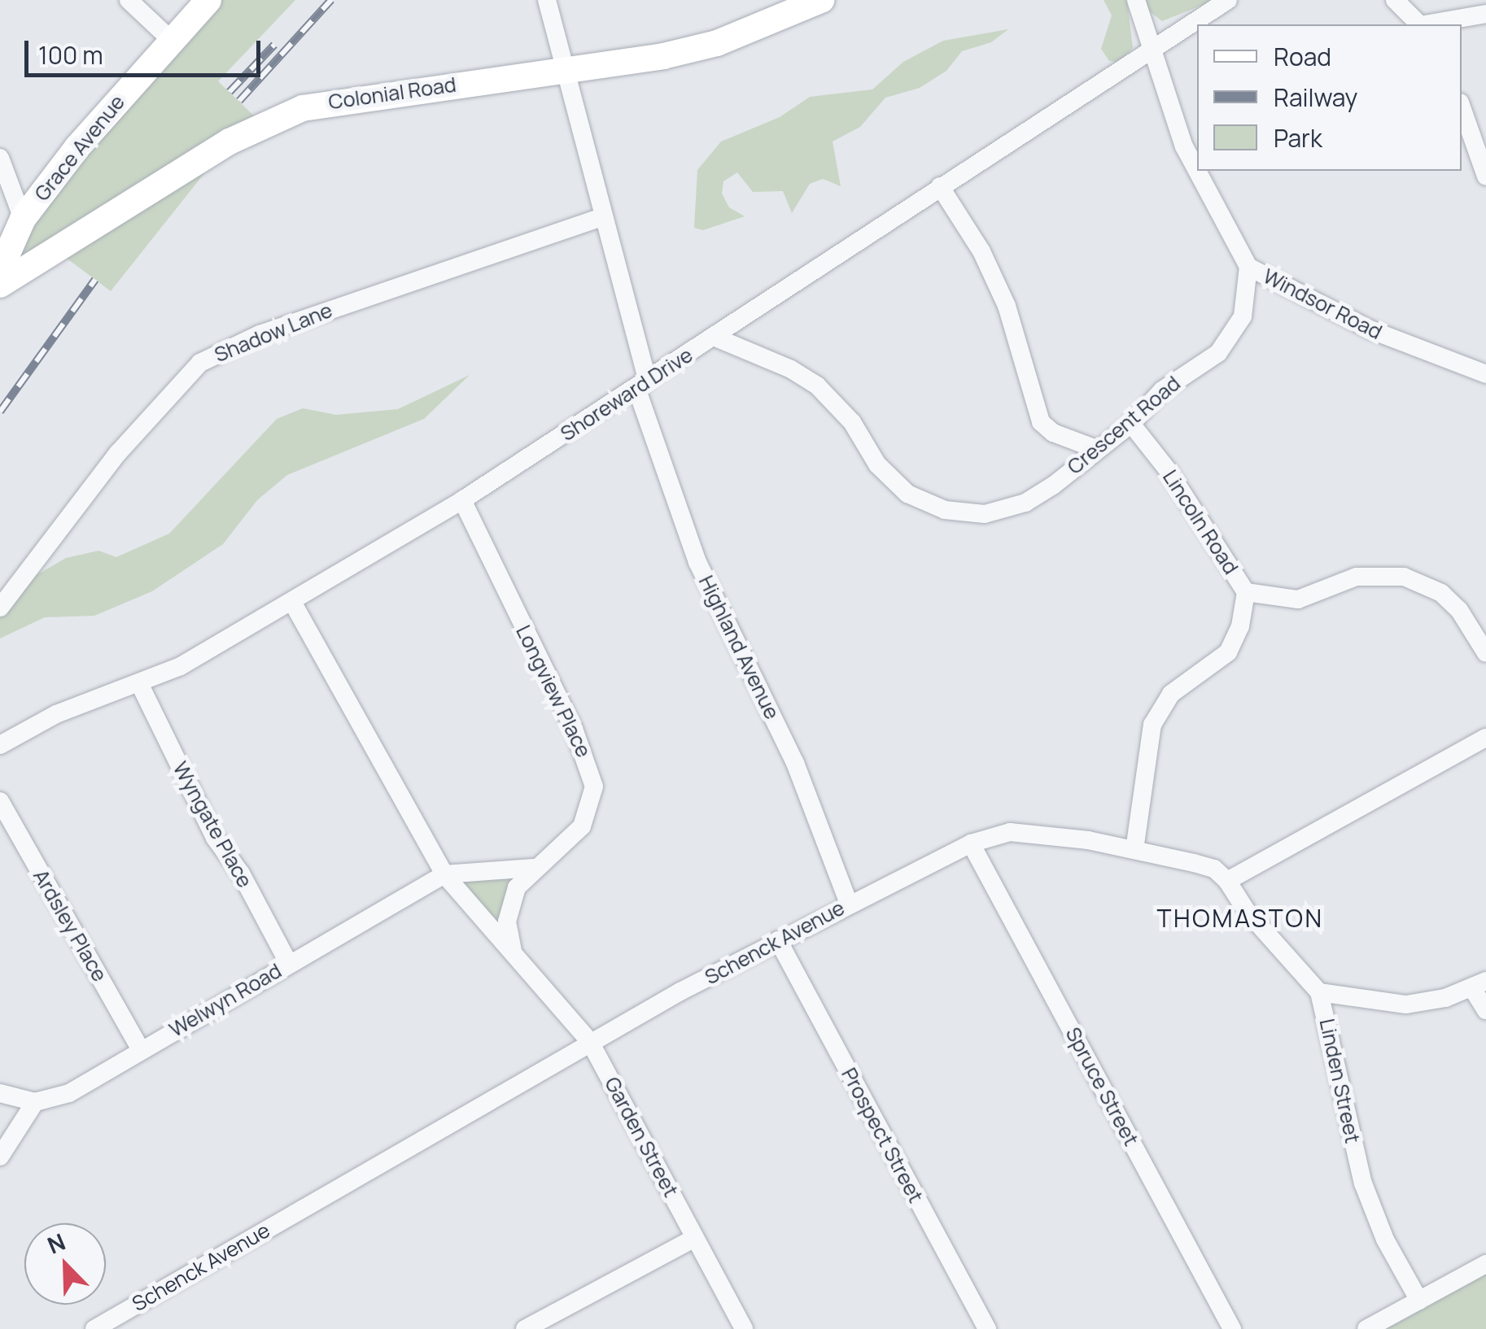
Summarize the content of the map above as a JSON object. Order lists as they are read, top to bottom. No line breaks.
{"streets":{"street":["Colonial Road","Grace Avenue","Windsor Road","Shadow Lane","Shoreward Drive","Crescent Road","Lincoln Road","Highland Avenue","Longview Place","Wyngate Place","Ardsley Place","Schenck Avenue","Welwyn Road","Linden Street","Spruce Street","Prospect Street","Garden Street"]},"crossings":[["Colonial Road","Highland Avenue"],["Windsor Road","Shoreward Drive"],["Windsor Road","Crescent Road"],["Shadow Lane","Highland Avenue"],["Shoreward Drive","Crescent Road"],["Shoreward Drive","Highland Avenue"],["Shoreward Drive","Longview Place"],["Shoreward Drive","Wyngate Place"],["Shoreward Drive","Garden Street"],["Crescent Road","Lincoln Road"],["Highland Avenue","Schenck Avenue"],["Longview Place","Garden Street"],["Wyngate Place","Welwyn Road"],["Ardsley Place","Welwyn Road"],["Schenck Avenue","Linden Street"],["Schenck Avenue","Spruce Street"],["Schenck Avenue","Prospect Street"],["Schenck Avenue","Garden Street"],["Welwyn Road","Garden Street"]],"districts":["THOMASTON"],"legend":["Road","Railway","Park"],"scale_bar":"100 m","north":"top left"}
